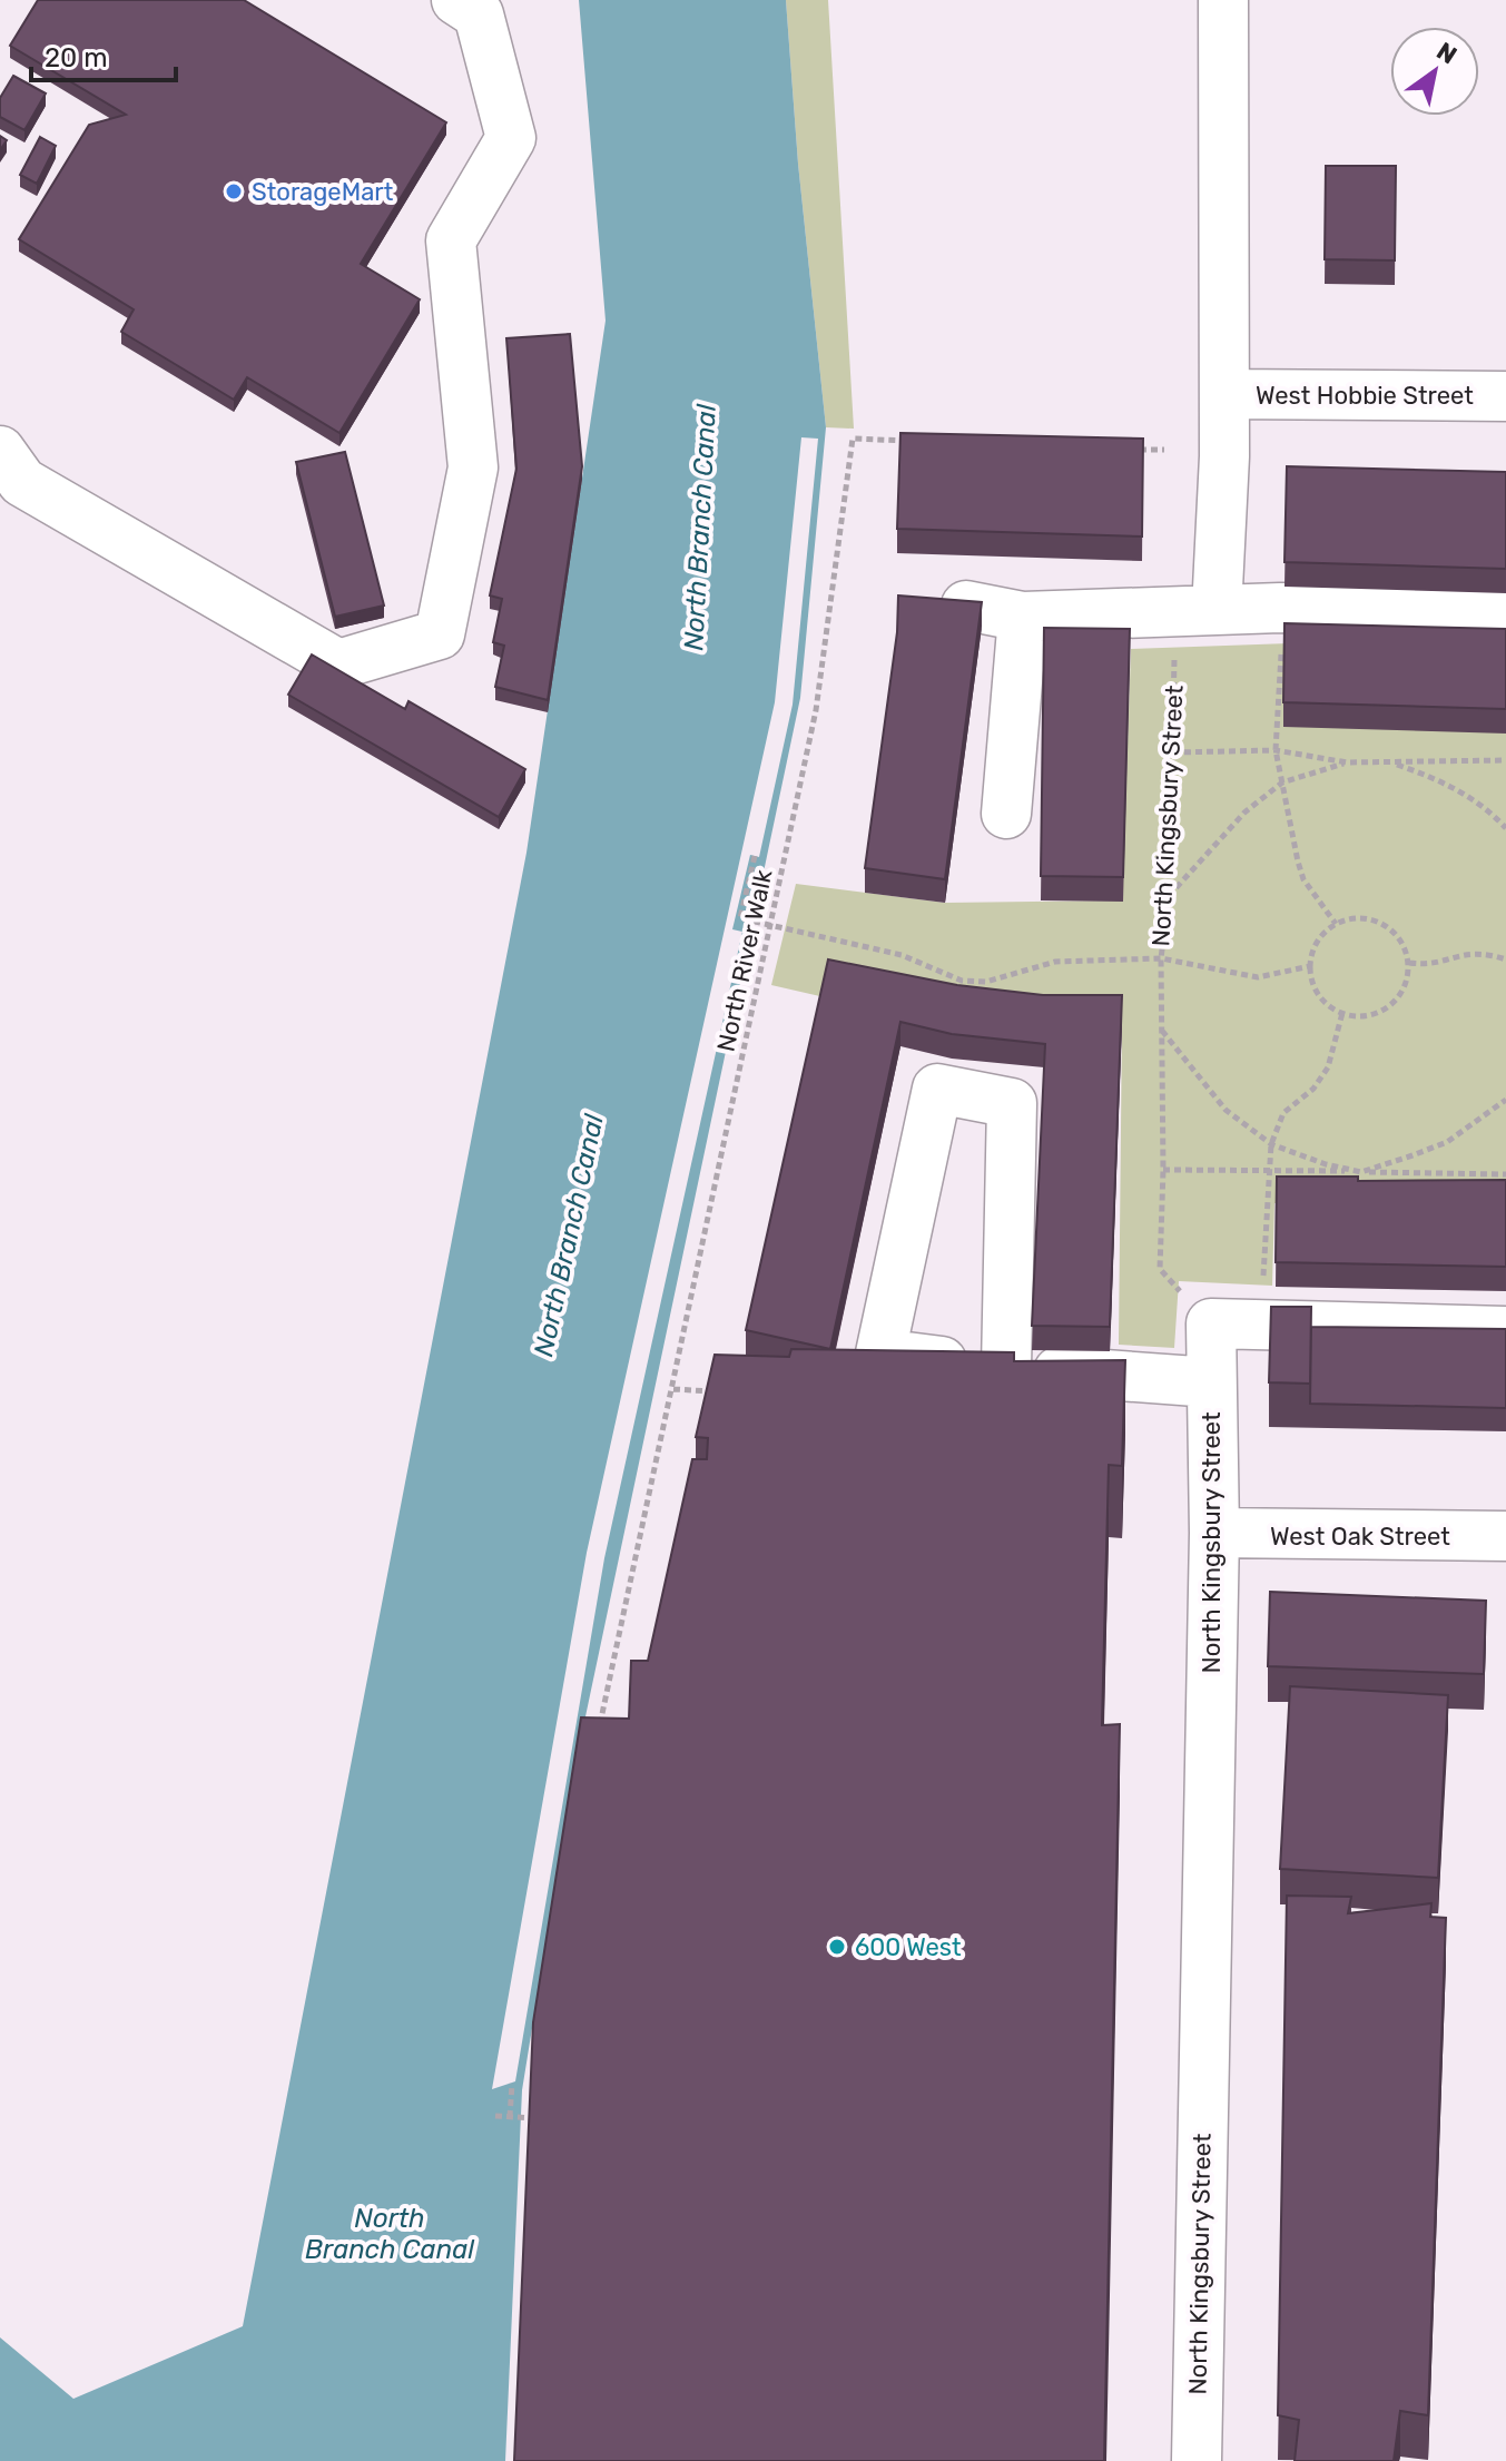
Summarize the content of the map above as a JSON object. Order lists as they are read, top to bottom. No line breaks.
{"streets":{"street":["West Hobbie Street","North Kingsbury Street","West Oak Street"],"path":["North River Walk"]},"crossings":[["North Kingsbury Street","West Oak Street"]],"water":["North Branch Canal"],"places":["StorageMart","600 West"],"scale_bar":"20 m","north":"top right"}
